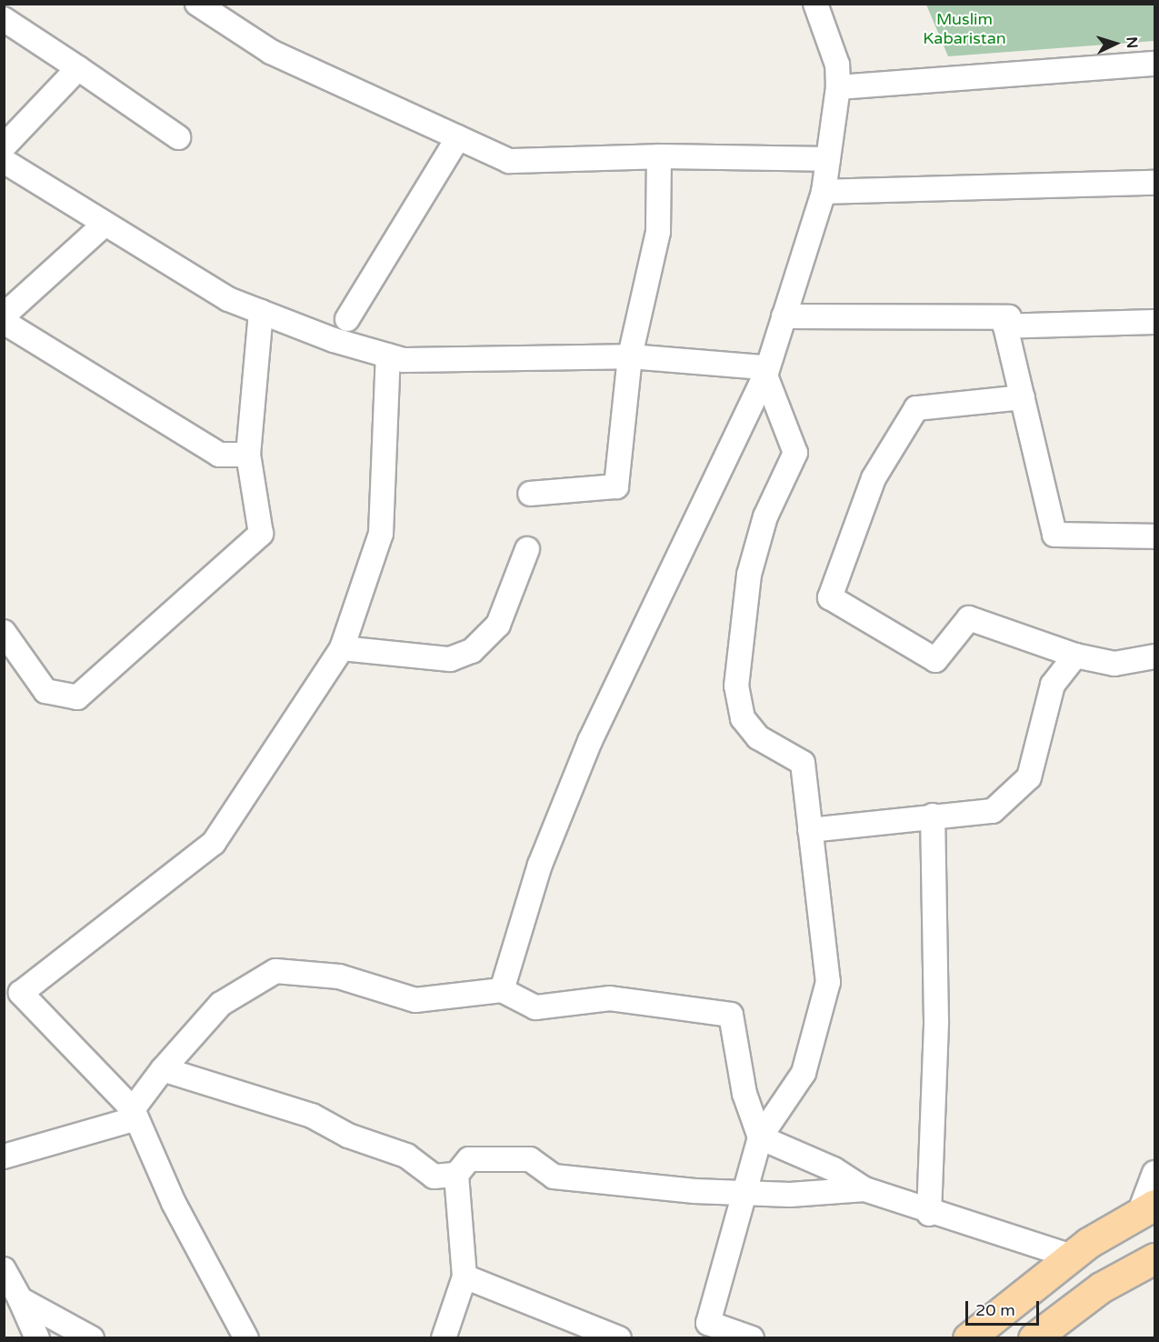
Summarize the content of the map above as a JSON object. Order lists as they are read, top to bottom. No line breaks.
{"parks":["Muslim Kabaristan"],"scale_bar":"20 m","north":"right"}
